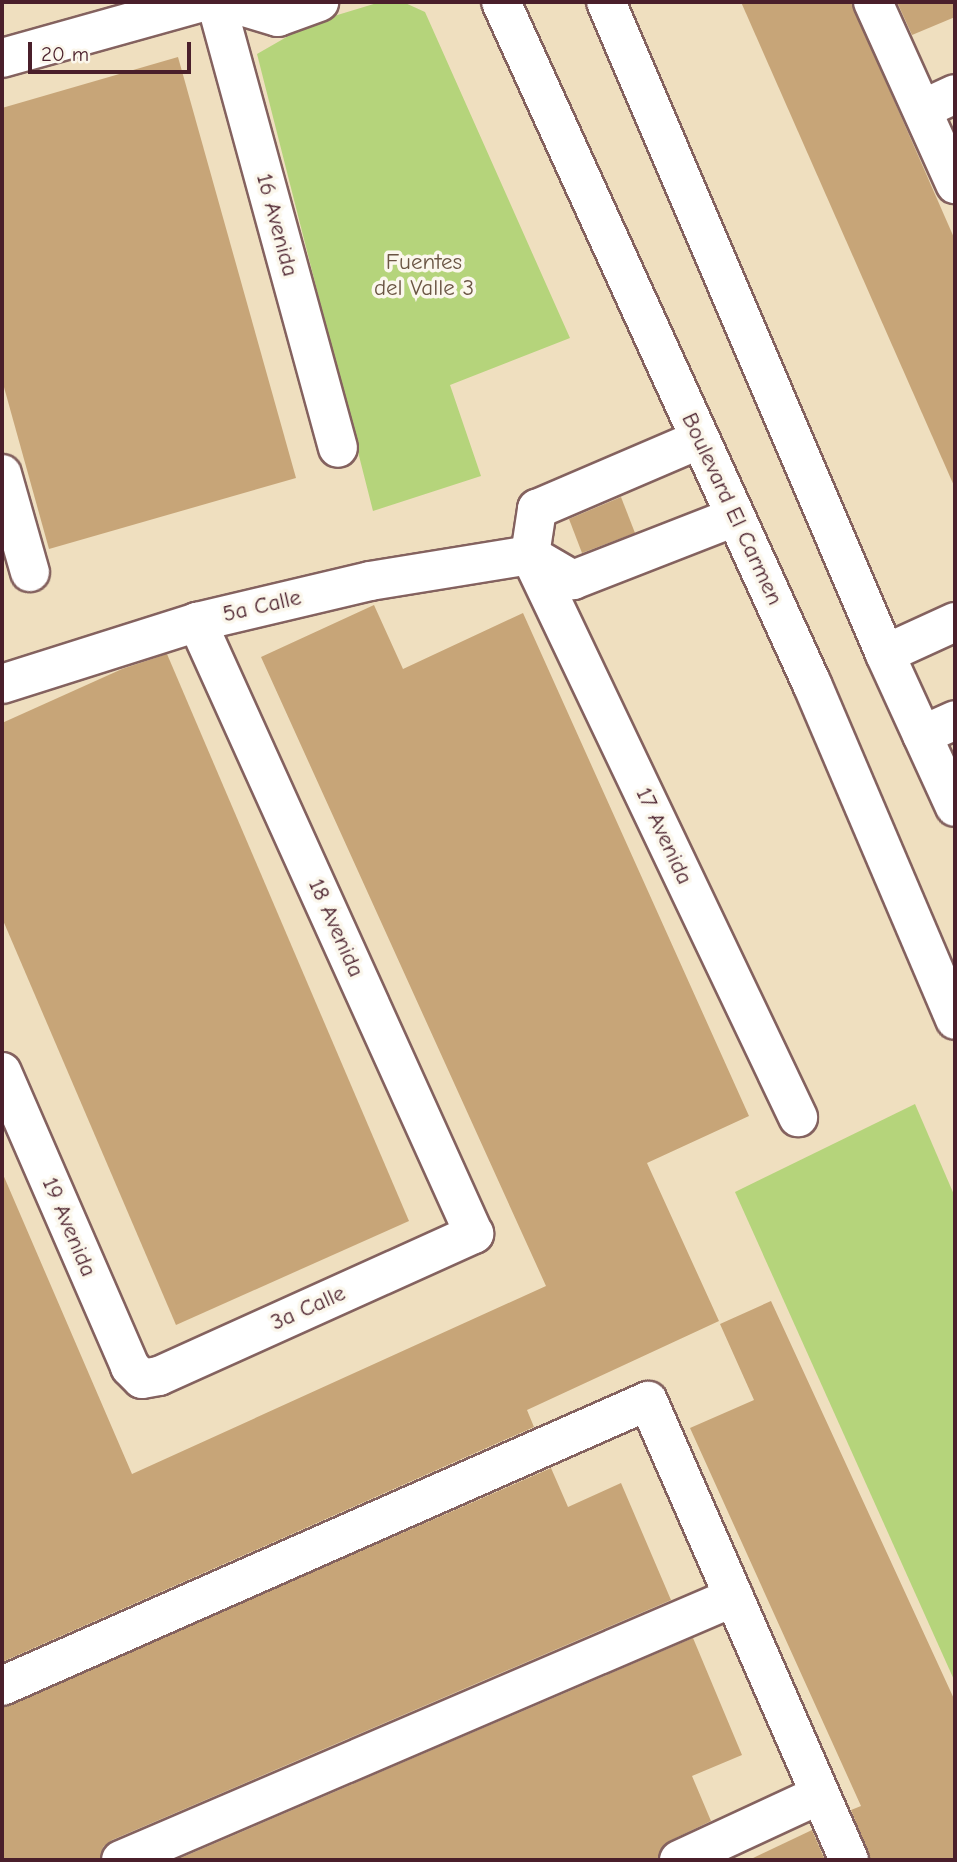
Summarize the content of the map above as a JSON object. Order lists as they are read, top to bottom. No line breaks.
{"streets":{"street":["16 Avenida","Boulevard El Carmen","5a Calle","17 Avenida","18 Avenida","19 Avenida","3a Calle"]},"crossings":[["5a Calle","17 Avenida"],["5a Calle","18 Avenida"],["18 Avenida","3a Calle"],["19 Avenida","3a Calle"]],"parks":["Fuentes del Valle 3"],"scale_bar":"20 m"}
